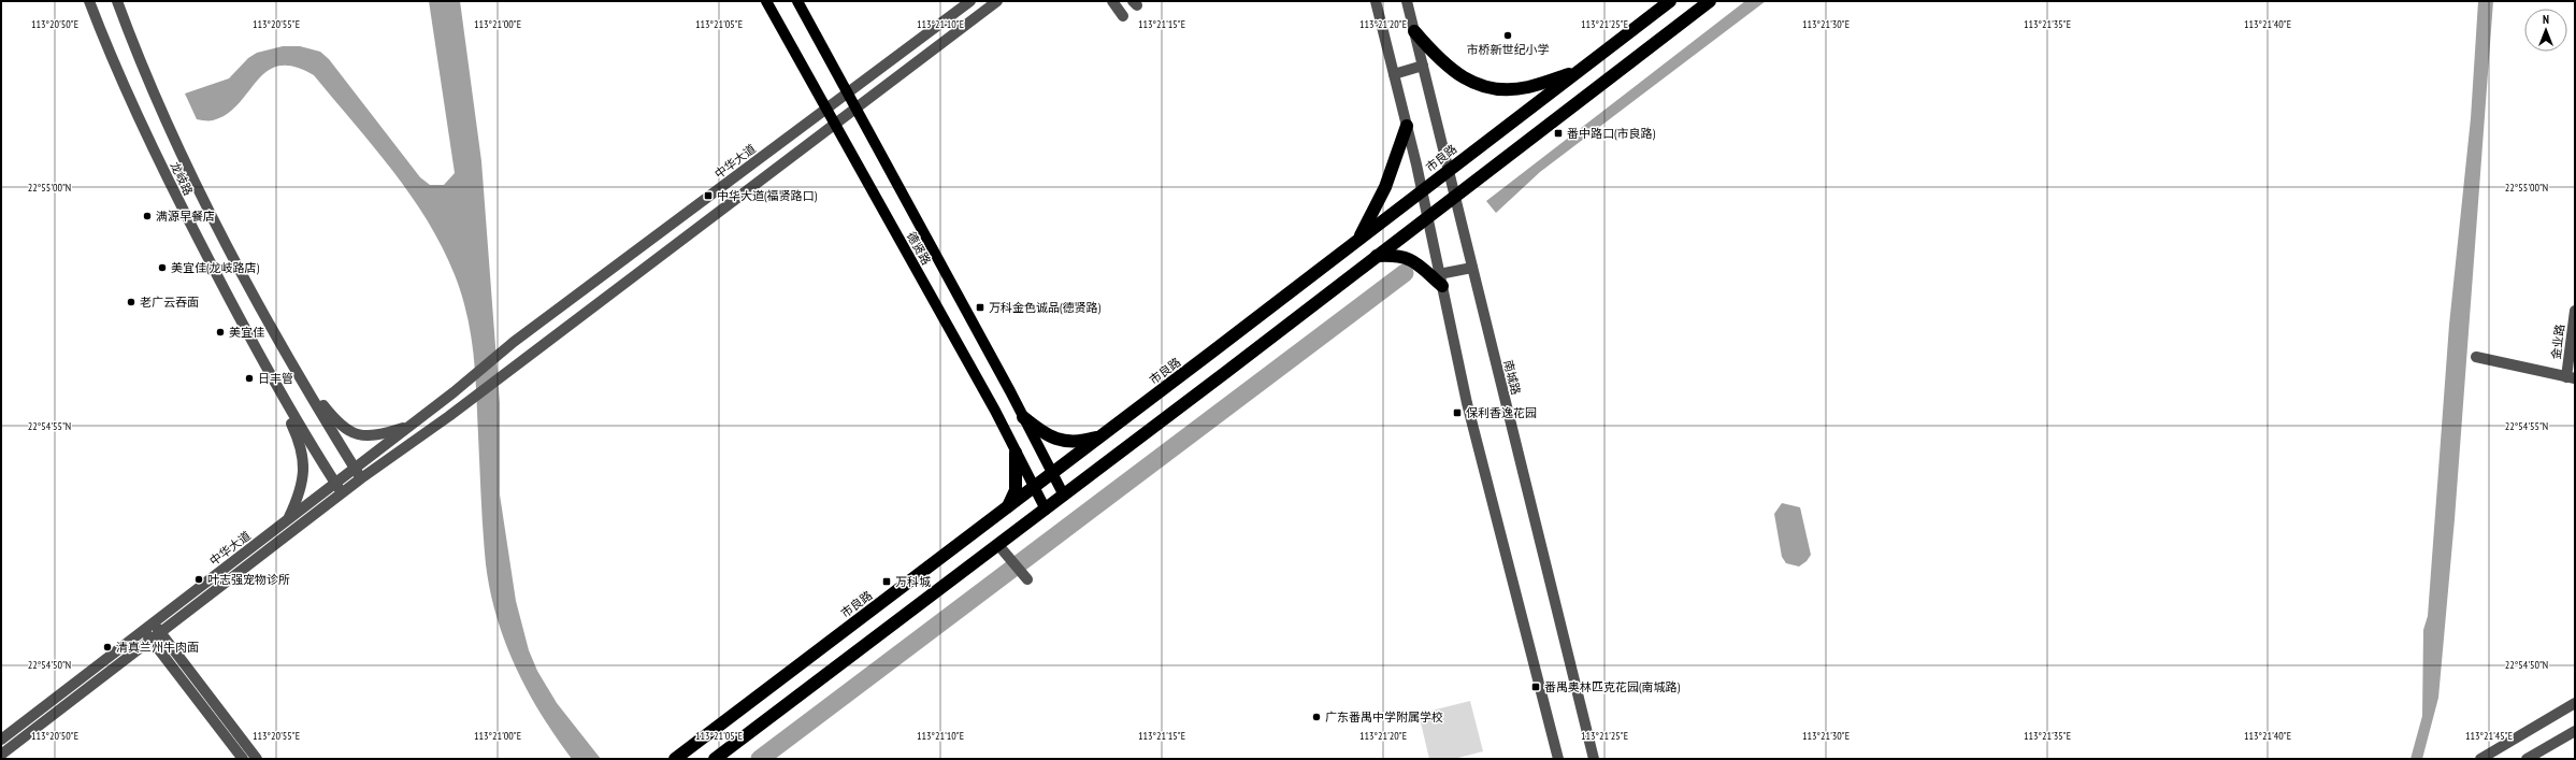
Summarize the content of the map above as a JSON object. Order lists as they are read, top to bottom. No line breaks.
{"streets":{"highway":["市良路"],"main road":["德贤路"],"street":["中华大道","龙岐路","金业路","南城路"]},"crossings":[["市良路","德贤路"],["市良路","南城路"],["中华大道","龙岐路"],["中华大道","德贤路"]],"places":{"other":["市桥新世纪小学","满源早餐店","美宜佳(龙岐路店)","老广云吞面","美宜佳","日丰管","叶志强宠物诊所","清真兰州牛肉面","广东番禺中学附属学校"],"transit":["番中路口(市良路)","中华大道(福贤路口)","万科金色诚品(德贤路)","保利香逸花园","万科城","番禺奥林匹克花园(南城路)"]},"north":"top","coordinates":["113°20'50\"E","113°20'55\"E","113°21'00\"E","113°21'05\"E","113°21'10\"E","113°21'15\"E","113°21'20\"E","113°21'25\"E","113°21'30\"E","113°21'35\"E","113°21'40\"E","22°55'00\"N","22°54'55\"N","22°54'50\"N","113°21'45\"E"]}
